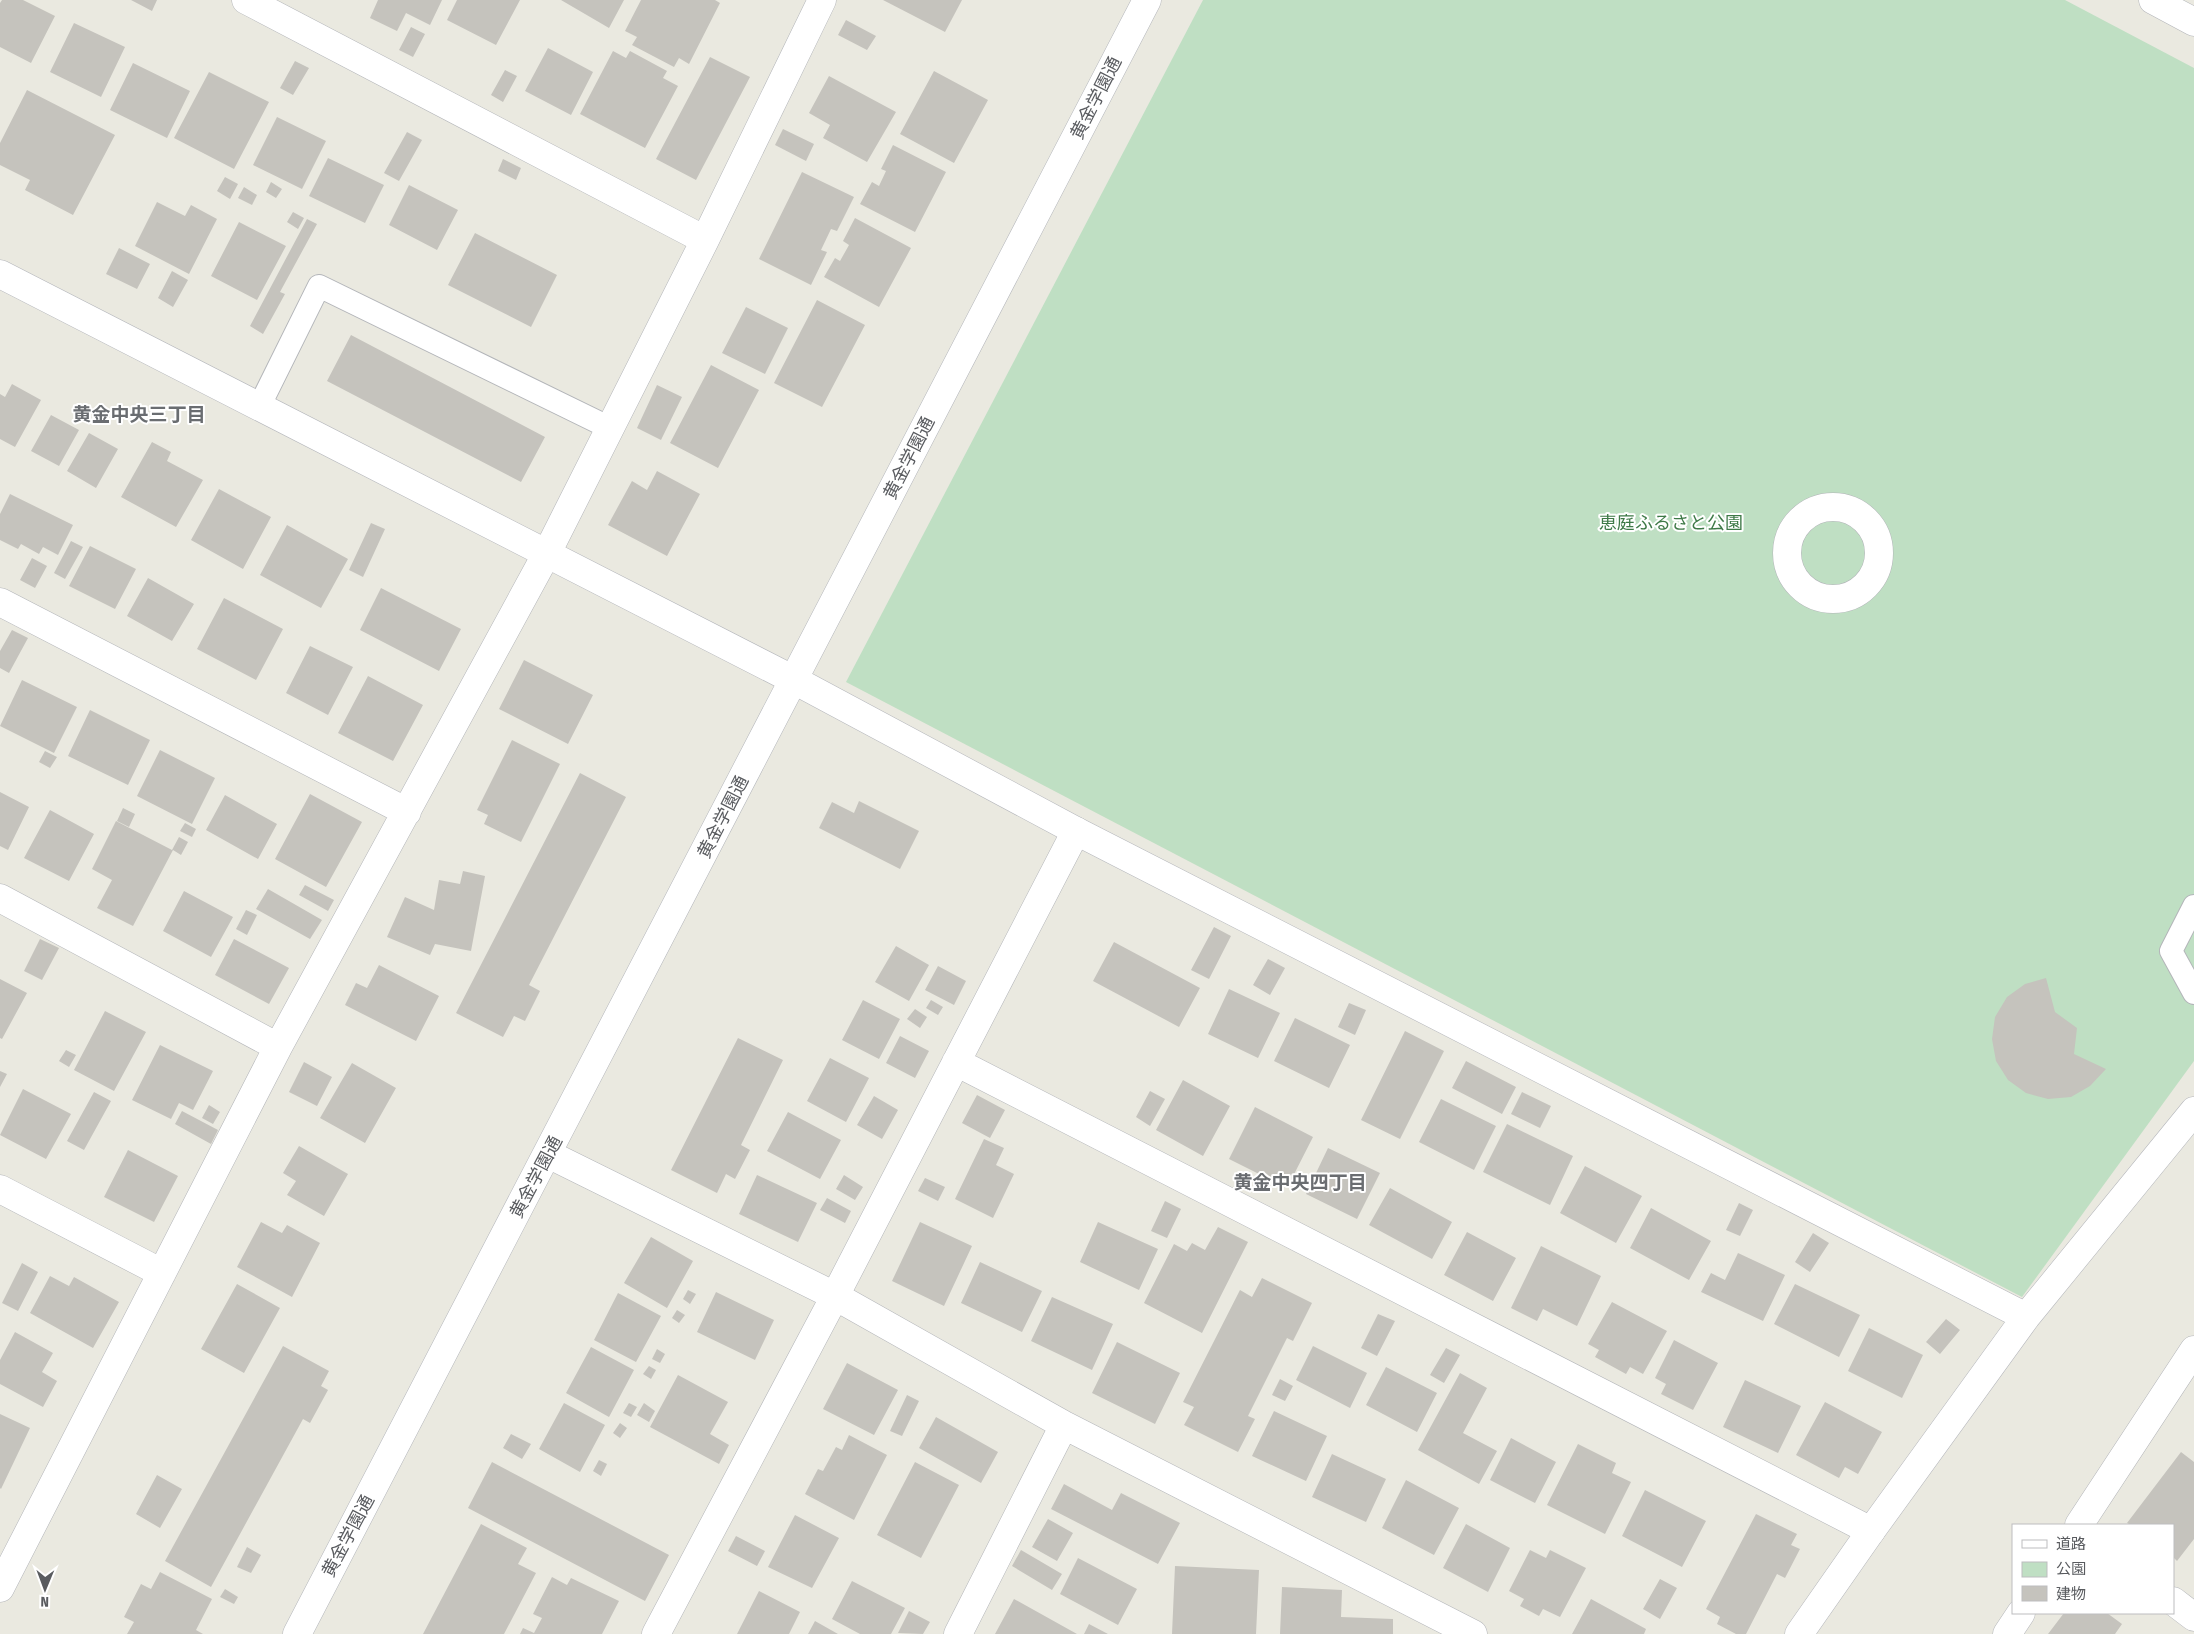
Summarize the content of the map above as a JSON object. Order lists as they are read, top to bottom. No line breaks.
{"streets":{"street":["黄金学園通"]},"districts":["黄金中央三丁目","黄金中央四丁目"],"parks":["恵庭ふるさと公園"],"legend":["道路","公園","建物"],"north":"bottom"}
